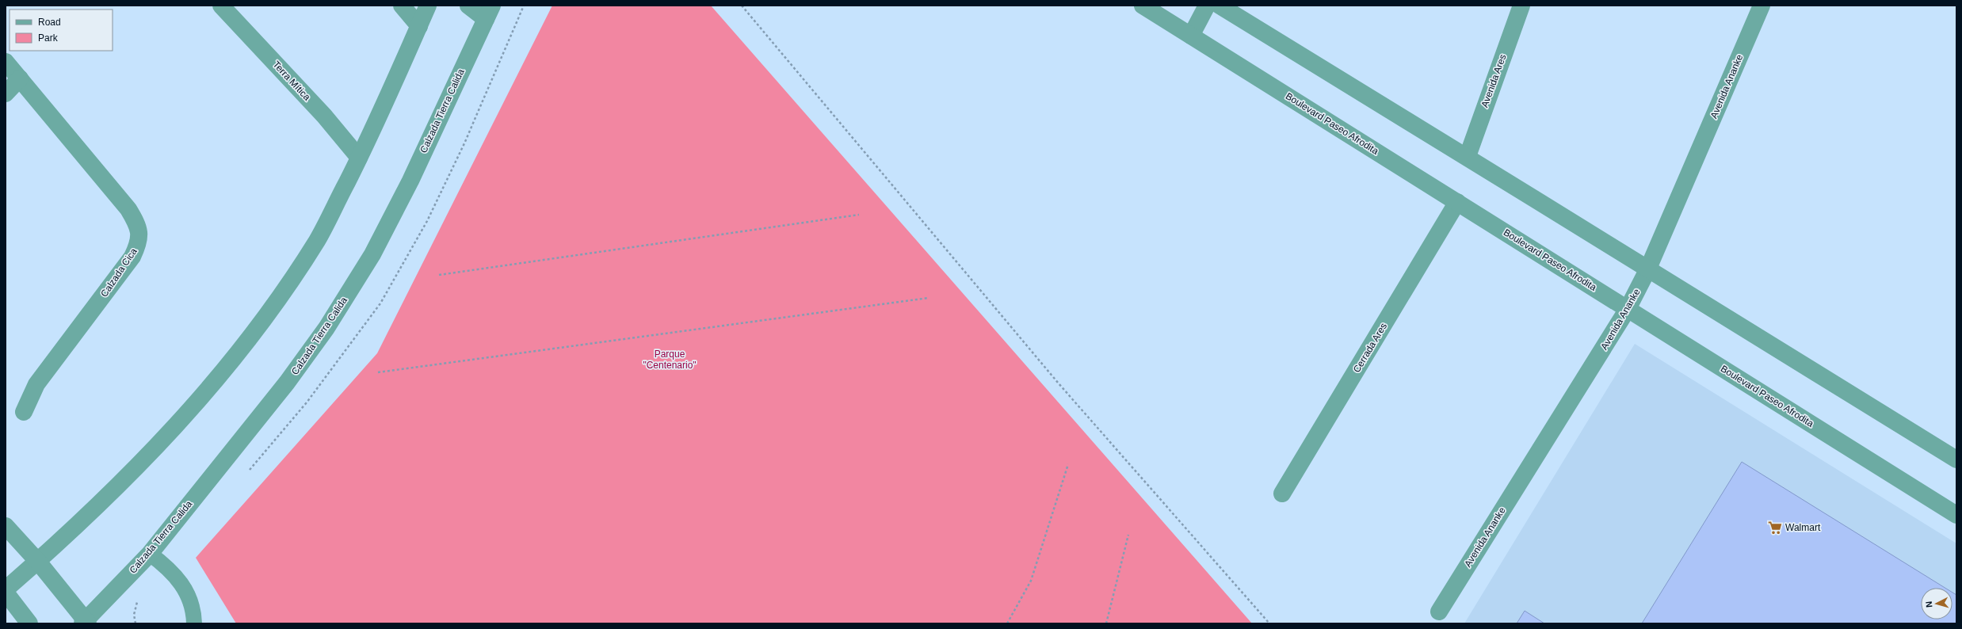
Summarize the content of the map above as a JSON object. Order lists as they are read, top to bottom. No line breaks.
{"streets":{"street":["Terra Mítica","Avenida Ares","Avenida Ananke","Calzada Tierra Calida","Boulevard Paseo Afrodita","Calzada Cica","Cerrada Ares"]},"crossings":[["Avenida Ananke","Boulevard Paseo Afrodita"],["Boulevard Paseo Afrodita","Cerrada Ares"]],"parks":["Parque \"Centenario\""],"places":{"supermarket":["Walmart"]},"legend":["Road","Park"],"north":"left"}
